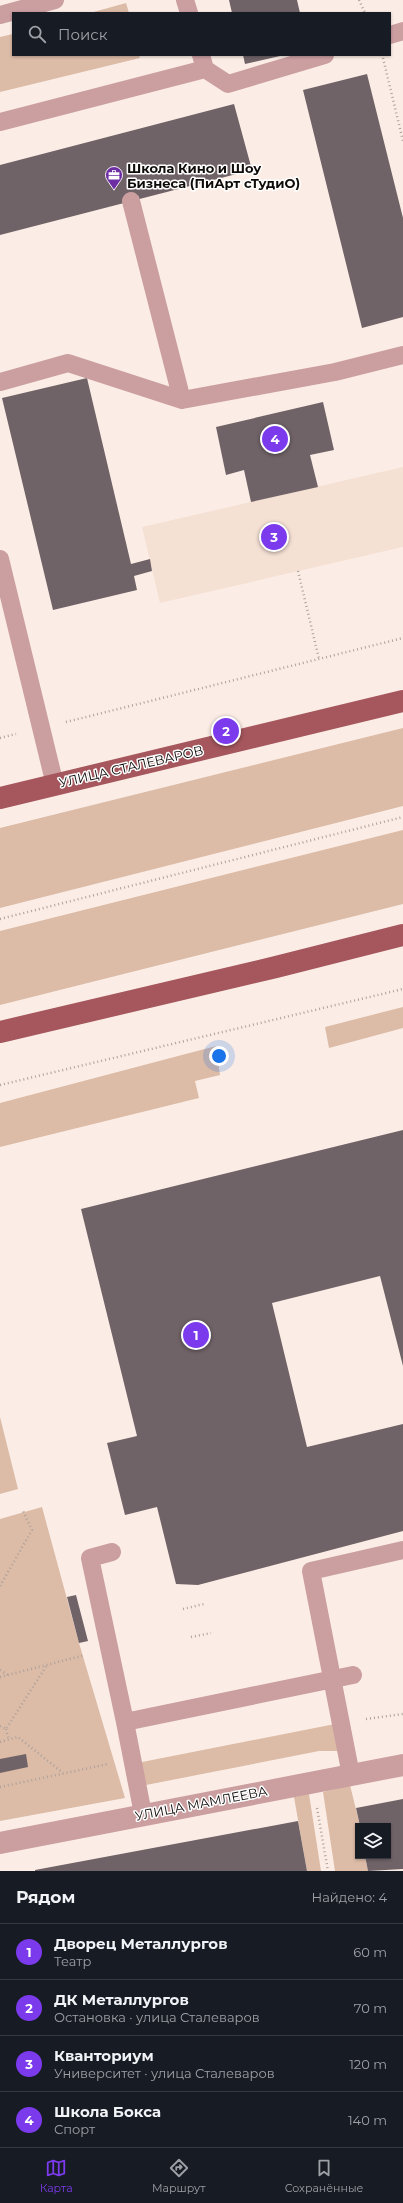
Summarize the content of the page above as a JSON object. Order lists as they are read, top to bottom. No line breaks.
{"streets":{"main road":["УЛИЦА СТАЛЕВАРОВ"],"street":["УЛИЦА МАМЛЕЕВА"]},"places":{"office":["Школа Кино и Шоу Бизнеса (ПиАрт сТудиО)"]},"page":{"search":"Поиск","pins":["4","3","2","1"],"heading":["Рядом","Найдено: 4"],"list":[{"mark":"1","name":"Дворец Металлургов","note":"Театр","value":"60 m"},{"mark":"2","name":"ДК Металлургов","note":"Остановка · улица Сталеваров","value":"70 m"},{"mark":"3","name":"Кванториум","note":"Университет · улица Сталеваров","value":"120 m"},{"mark":"4","name":"Школа Бокса","note":"Спорт","value":"140 m"}],"nav":["Карта","Маршрут","Сохранённые"]}}
